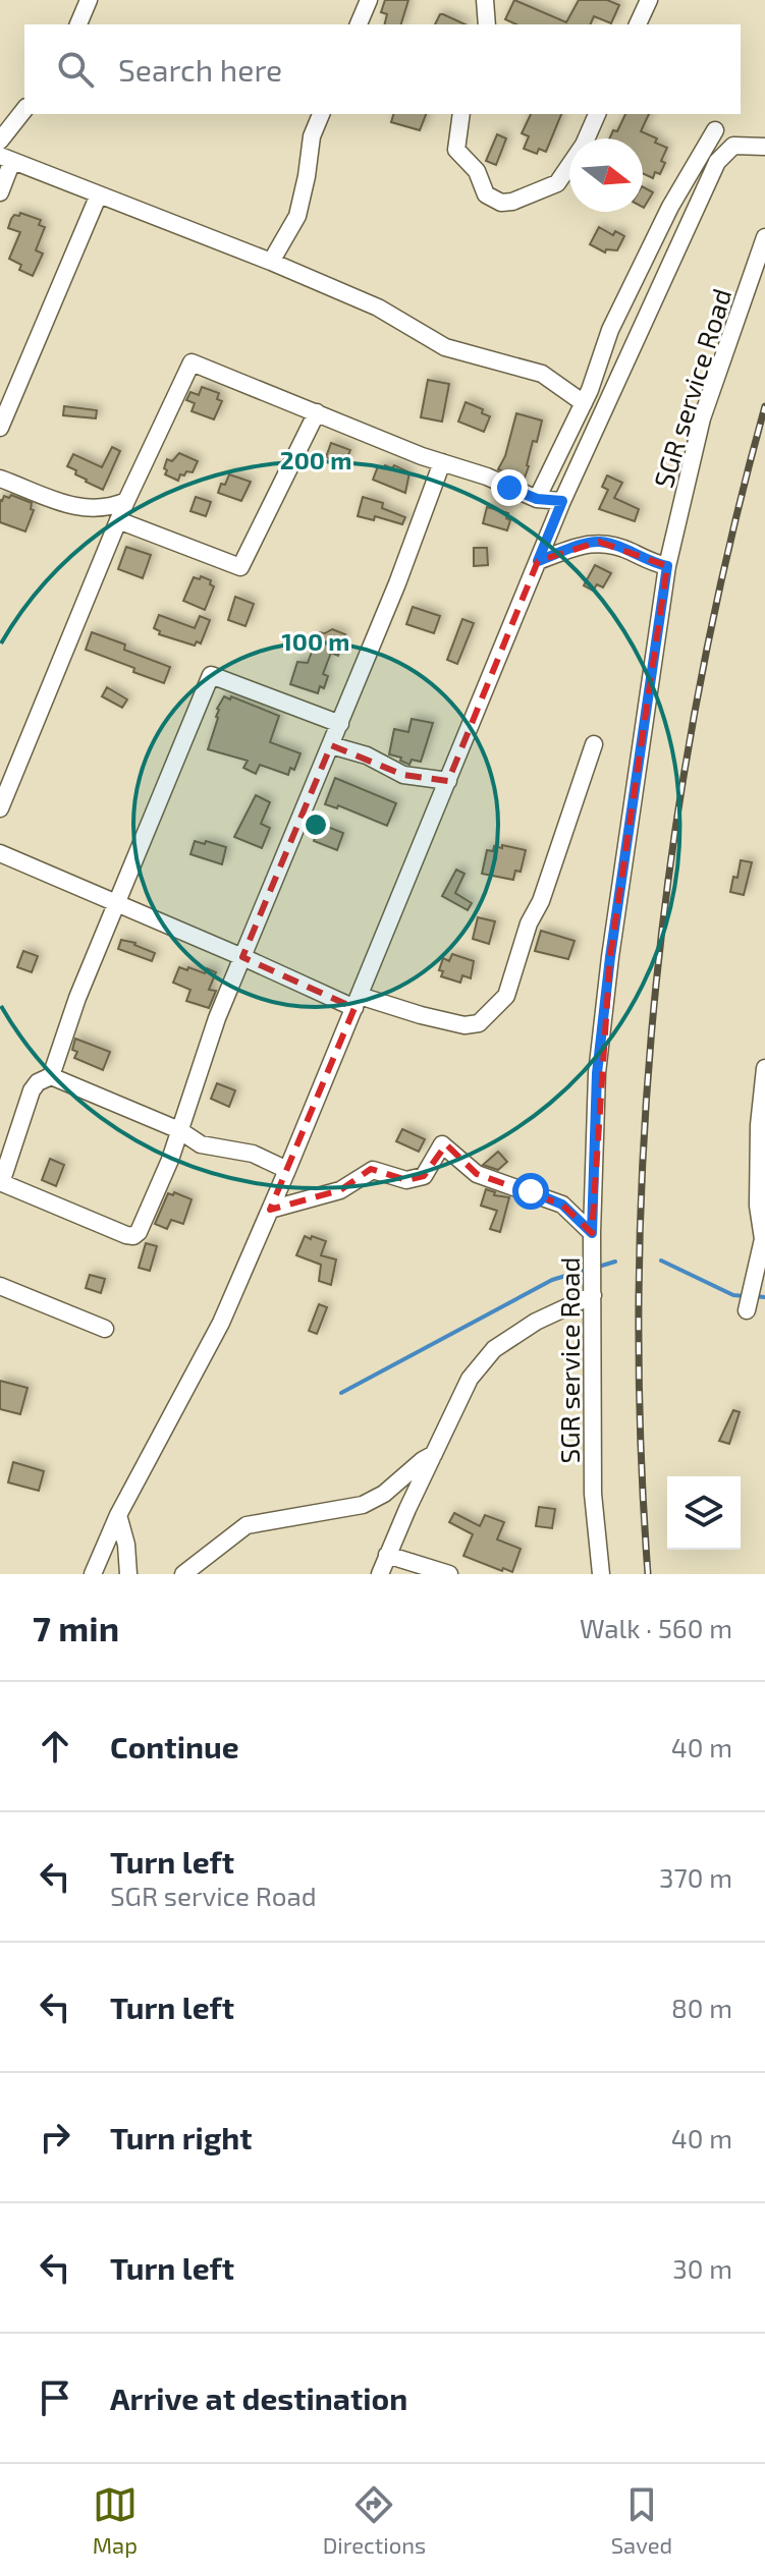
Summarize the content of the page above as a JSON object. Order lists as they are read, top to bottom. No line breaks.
{"streets":{"street":["SGR service Road"]},"north":"right","page":{"search":"Search here","heading":["7 min","Walk · 560 m"],"list":[["Continue","40 m"],["Turn left","SGR service Road","370 m"],["Turn left","80 m"],["Turn right","40 m"],["Turn left","30 m"],"Arrive at destination"],"nav":["Map","Directions","Saved"]},"rings":["200 m","100 m"]}
